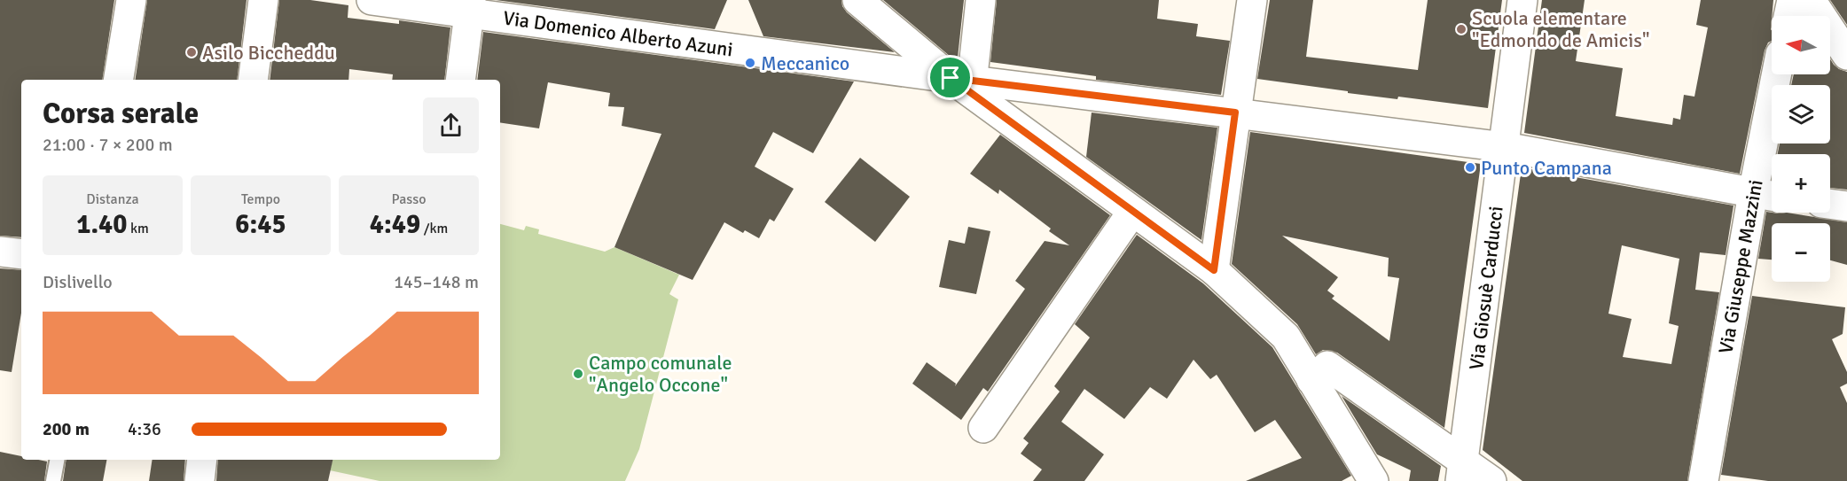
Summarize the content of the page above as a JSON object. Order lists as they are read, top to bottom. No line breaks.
{"streets":{"street":["Via Domenico Alberto Azuni","Via Giuseppe Mazzini","Via Giosuè Carducci"]},"crossings":[["Via Domenico Alberto Azuni","Via Giuseppe Mazzini"],["Via Domenico Alberto Azuni","Via Giosuè Carducci"]],"places":["Scuola elementare \"Edmondo de Amicis\"","Asilo Biccheddu","Meccanico","Punto Campana","Campo comunale \"Angelo Occone\""],"north":"left","page":{"map_buttons":["+","−"],"heading":["Corsa serale","21:00 · 7 × 200 m"],"stats":[["Distanza","1.40 km"],["Tempo","6:45"],["Passo","4:49 /km"]],"chart":["Dislivello","145–148 m"],"list":[{"name":"200 m","note":"4:36"}]}}
